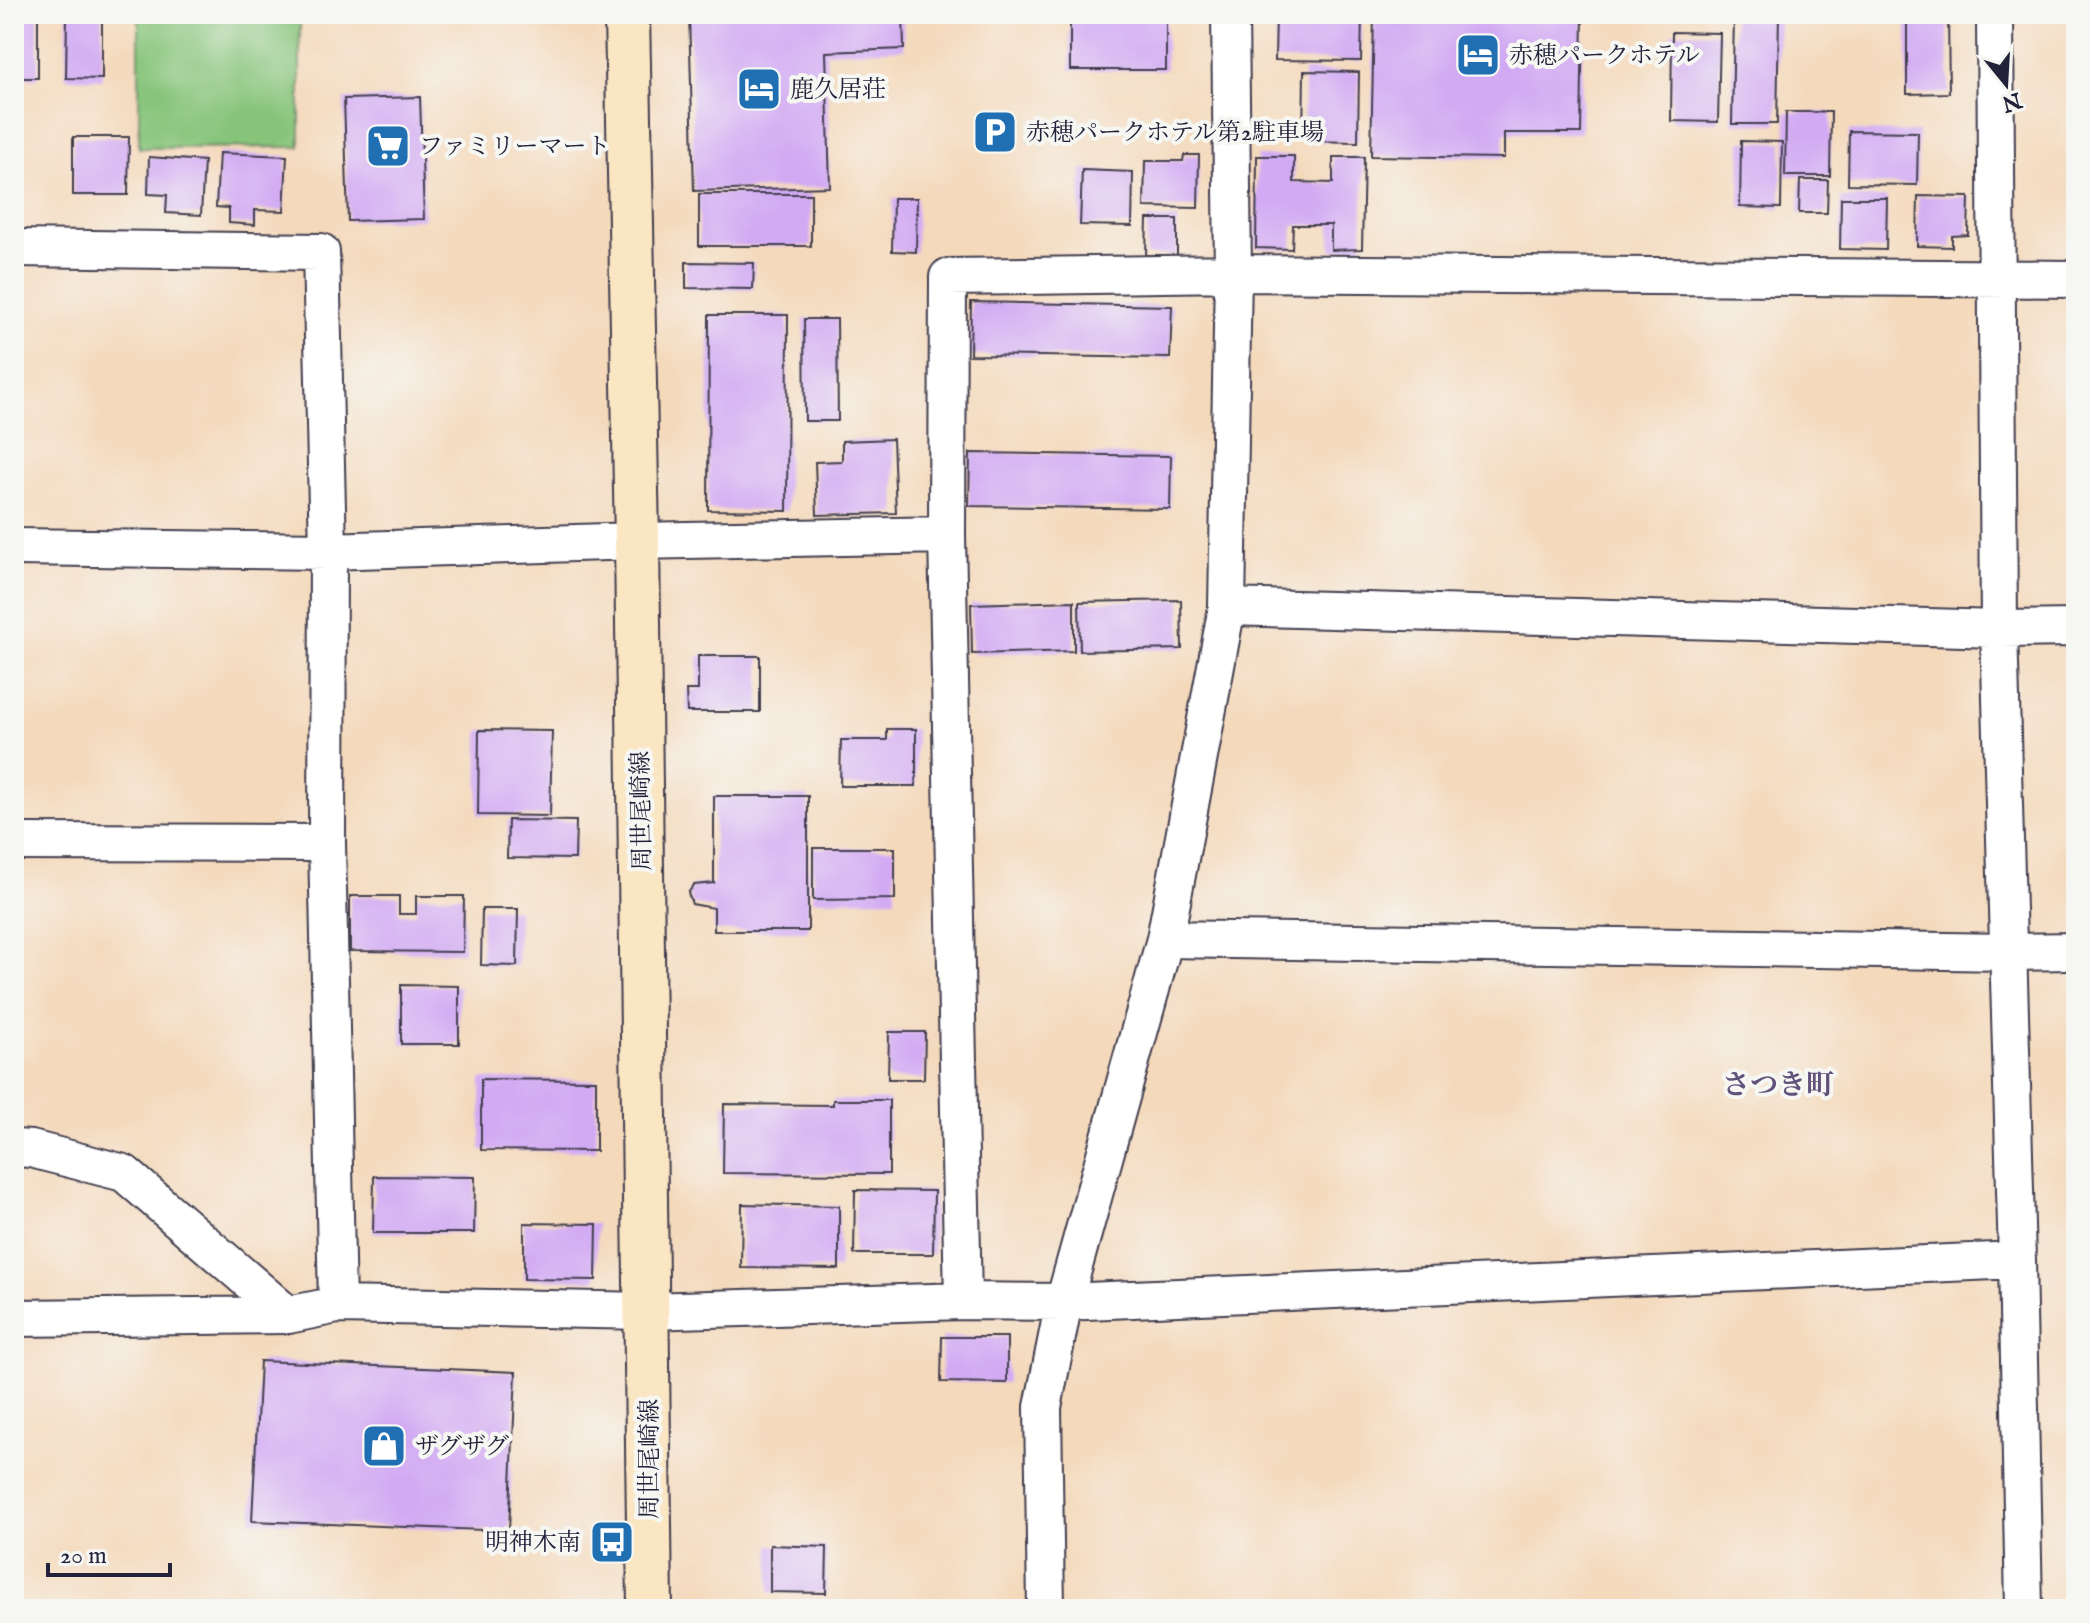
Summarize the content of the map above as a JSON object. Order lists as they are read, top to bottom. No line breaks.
{"streets":{"main road":["周世尾崎線"]},"districts":["さつき町"],"places":{"hotel":["赤穂パークホテル","鹿久居荘"],"parking":["赤穂パークホテル第2駐車場"],"supermarket":["ファミリーマート"],"shop":["ザグザグ"],"bus stop":["明神木南"]},"scale_bar":"20 m","north":"bottom"}
